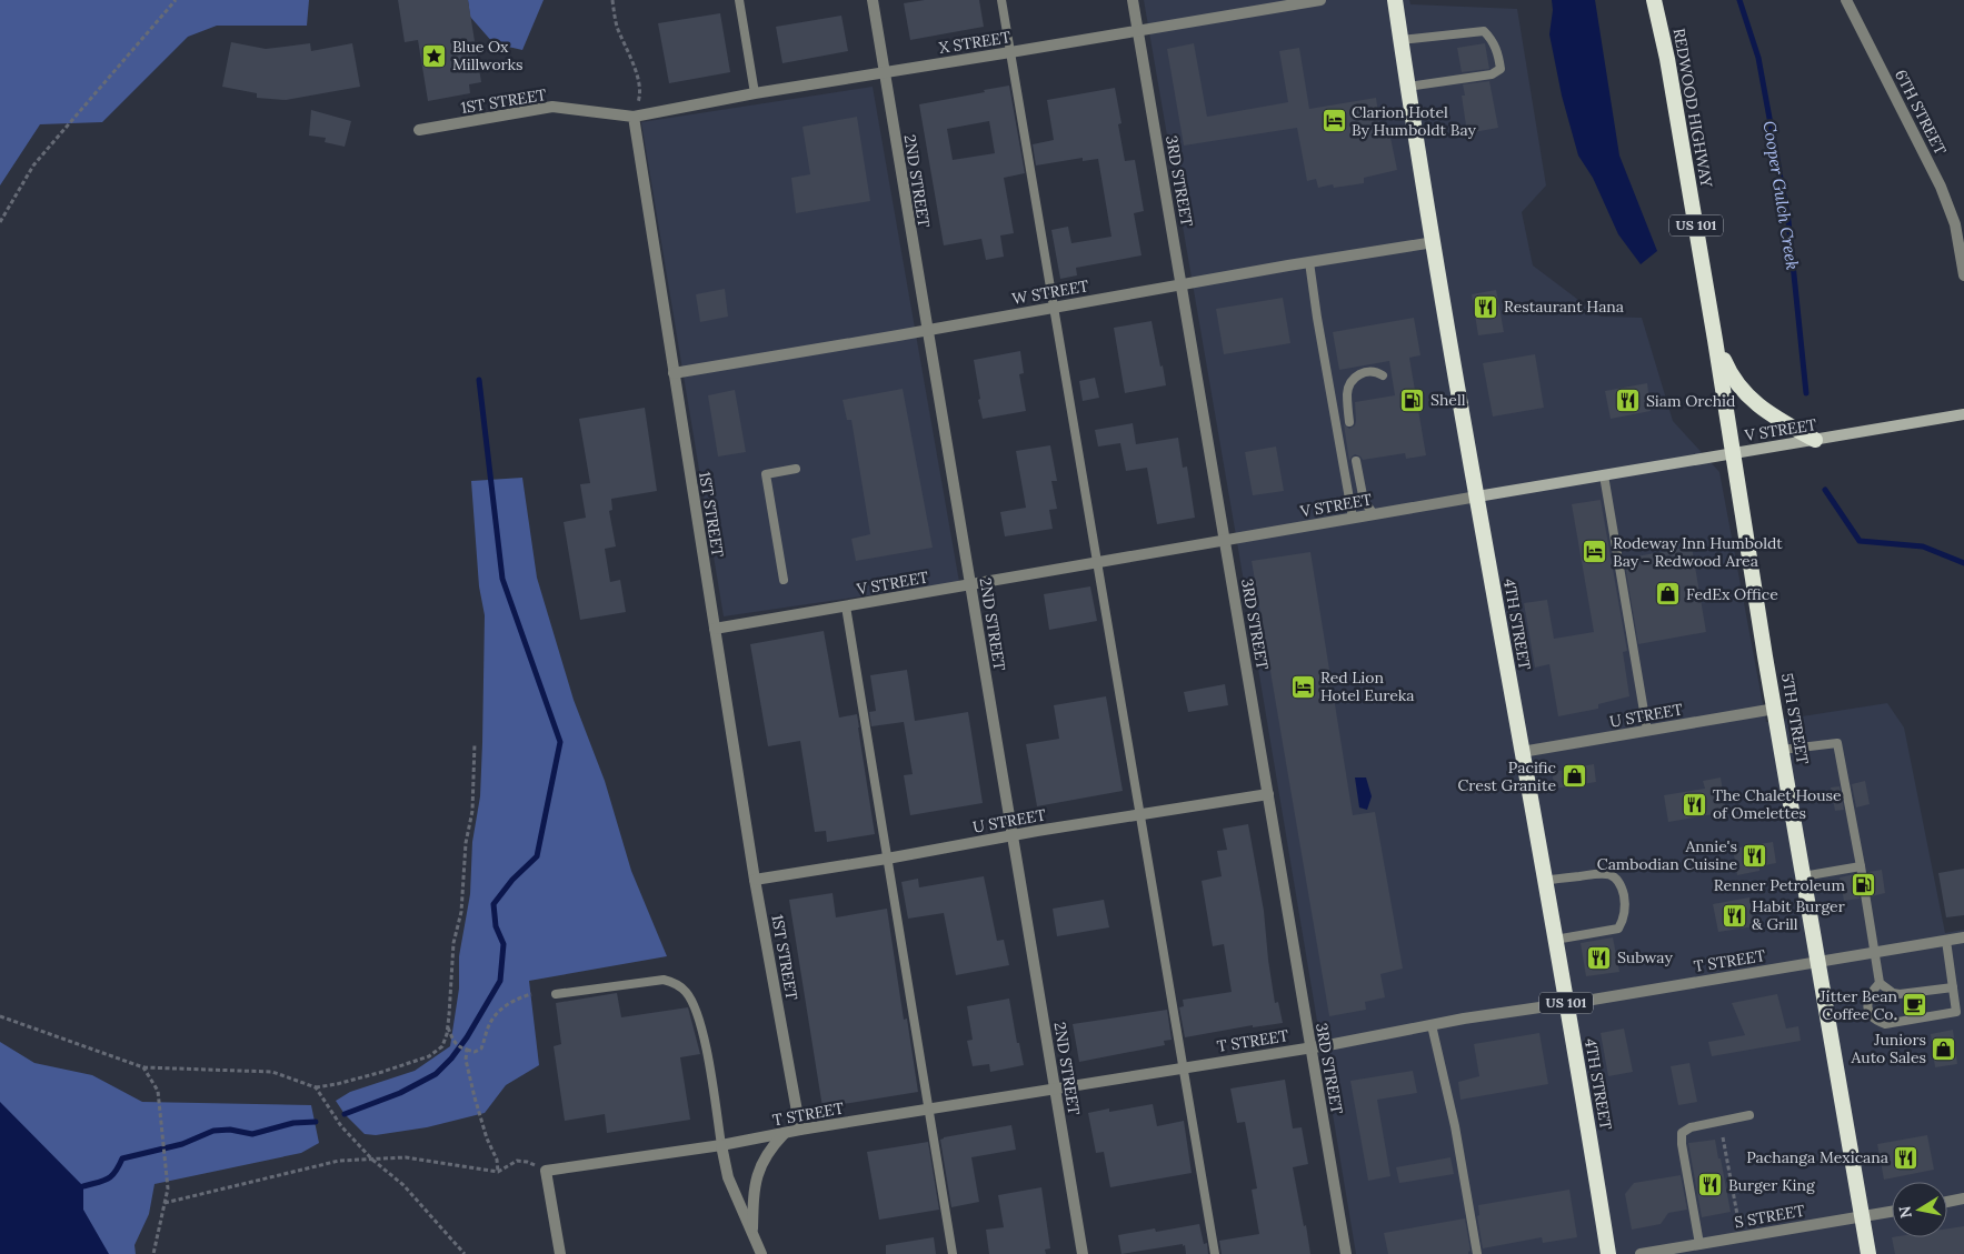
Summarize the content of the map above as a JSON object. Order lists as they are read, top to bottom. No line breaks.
{"streets":{"highway":["REDWOOD HIGHWAY","US 101","4TH STREET","5TH STREET"],"main road":["V STREET"],"street":["X STREET","1ST STREET","6TH STREET","2ND STREET","3RD STREET","W STREET","U STREET","T STREET","S STREET"]},"crossings":[["X STREET","1ST STREET"],["X STREET","2ND STREET"],["X STREET","3RD STREET"],["1ST STREET","W STREET"],["1ST STREET","V STREET"],["1ST STREET","U STREET"],["1ST STREET","T STREET"],["REDWOOD HIGHWAY","V STREET"],["REDWOOD HIGHWAY","5TH STREET"],["2ND STREET","W STREET"],["2ND STREET","V STREET"],["2ND STREET","U STREET"],["2ND STREET","T STREET"],["3RD STREET","W STREET"],["3RD STREET","V STREET"],["3RD STREET","U STREET"],["3RD STREET","T STREET"],["W STREET","4TH STREET"],["V STREET","4TH STREET"],["V STREET","5TH STREET"],["4TH STREET","U STREET"],["4TH STREET","T STREET"],["U STREET","5TH STREET"],["5TH STREET","T STREET"],["5TH STREET","S STREET"]],"water":["Cooper Gulch Creek"],"places":{"place":["Blue Ox Millworks"],"hotel":["Clarion Hotel By Humboldt Bay","Rodeway Inn Humboldt Bay - Redwood Area","Red Lion Hotel Eureka"],"restaurant":["Restaurant Hana","Siam Orchid","The Chalet House of Omelettes","Annie's Cambodian Cuisine","Habit Burger & Grill","Subway","Pachanga Mexicana","Burger King"],"fuel station":["Shell","Renner Petroleum"],"shop":["FedEx Office","Pacific Crest Granite","Juniors Auto Sales"],"cafe":["Jitter Bean Coffee Co."]},"north":"left"}
